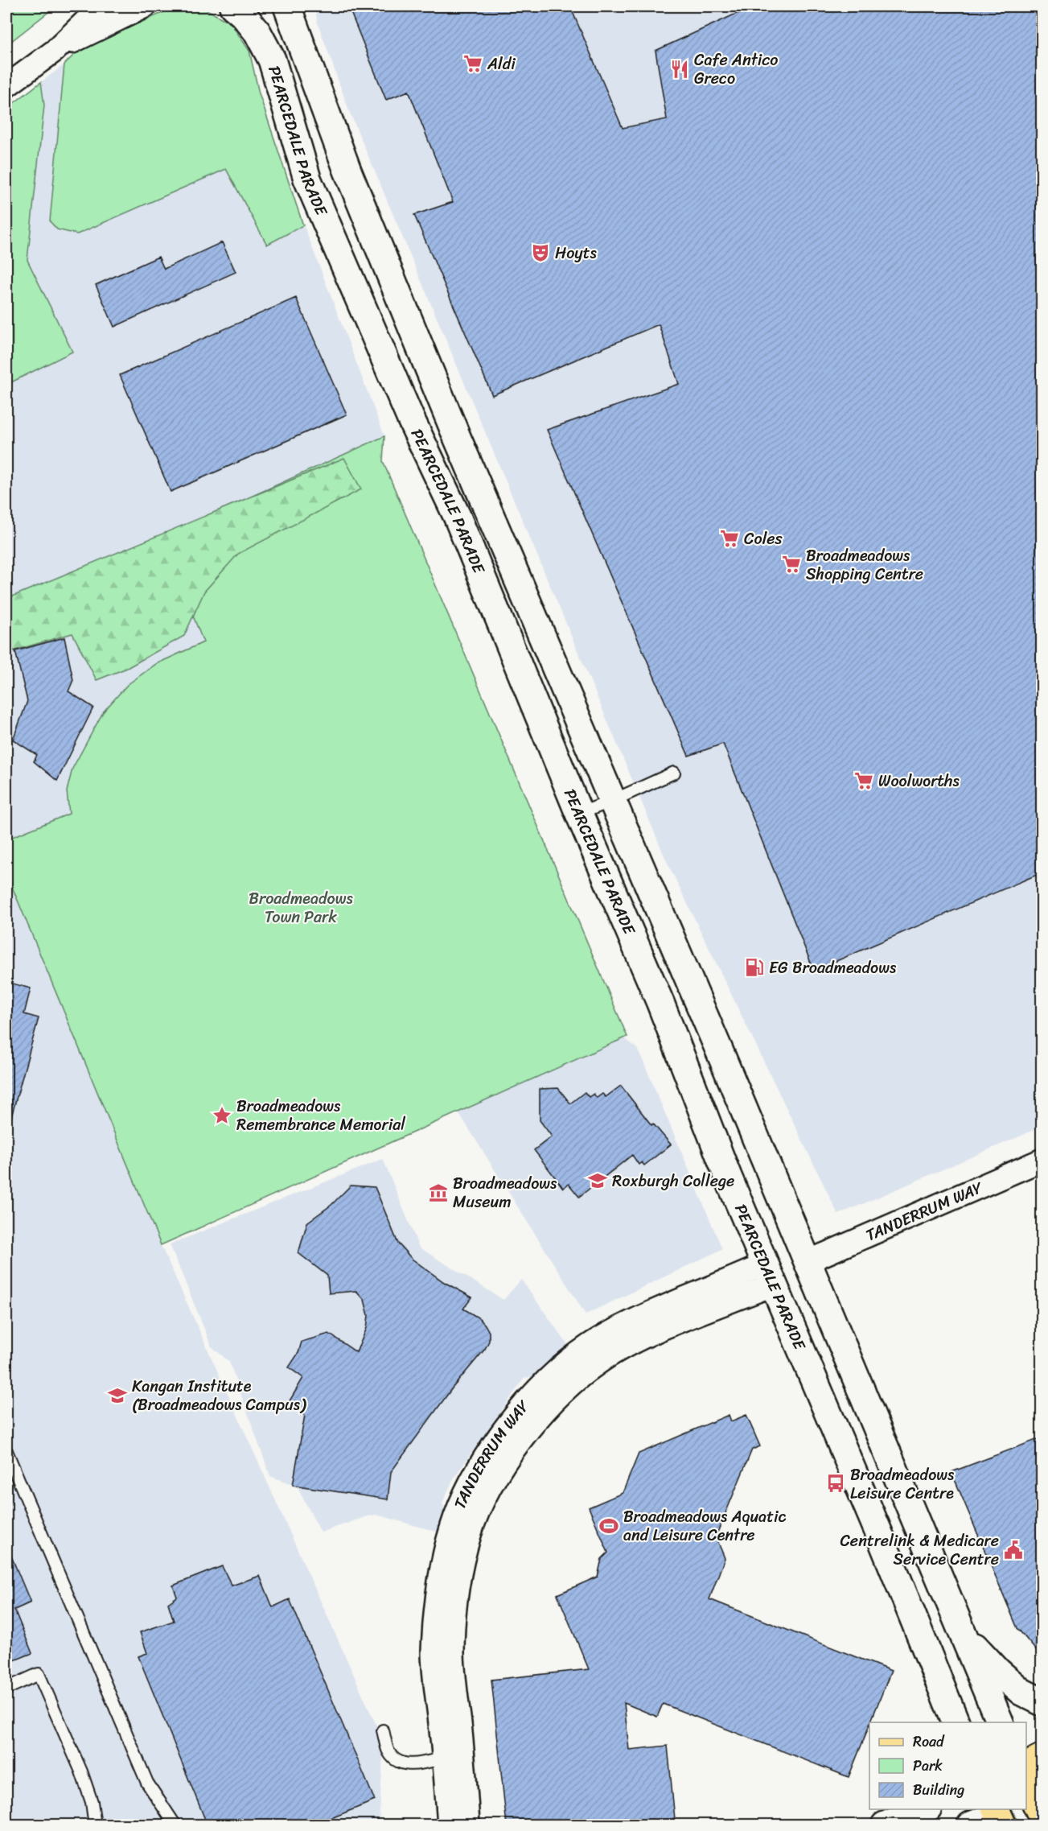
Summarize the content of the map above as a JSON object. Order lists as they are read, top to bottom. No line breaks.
{"streets":{"street":["PEARCEDALE PARADE","TANDERRUM WAY"]},"crossings":[["PEARCEDALE PARADE","TANDERRUM WAY"]],"parks":["Broadmeadows Town Park"],"places":{"supermarket":["Aldi","Coles","Broadmeadows Shopping Centre","Woolworths"],"restaurant":["Cafe Antico Greco"],"theatre":["Hoyts"],"fuel station":["EG Broadmeadows"],"place":["Broadmeadows Remembrance Memorial"],"school or university":["Roxburgh College","Kangan Institute (Broadmeadows Campus)"],"museum":["Broadmeadows Museum"],"bus stop":["Broadmeadows Leisure Centre"],"sports":["Broadmeadows Aquatic and Leisure Centre"],"public building":["Centrelink & Medicare Service Centre"]},"legend":["Road","Park","Building"]}
